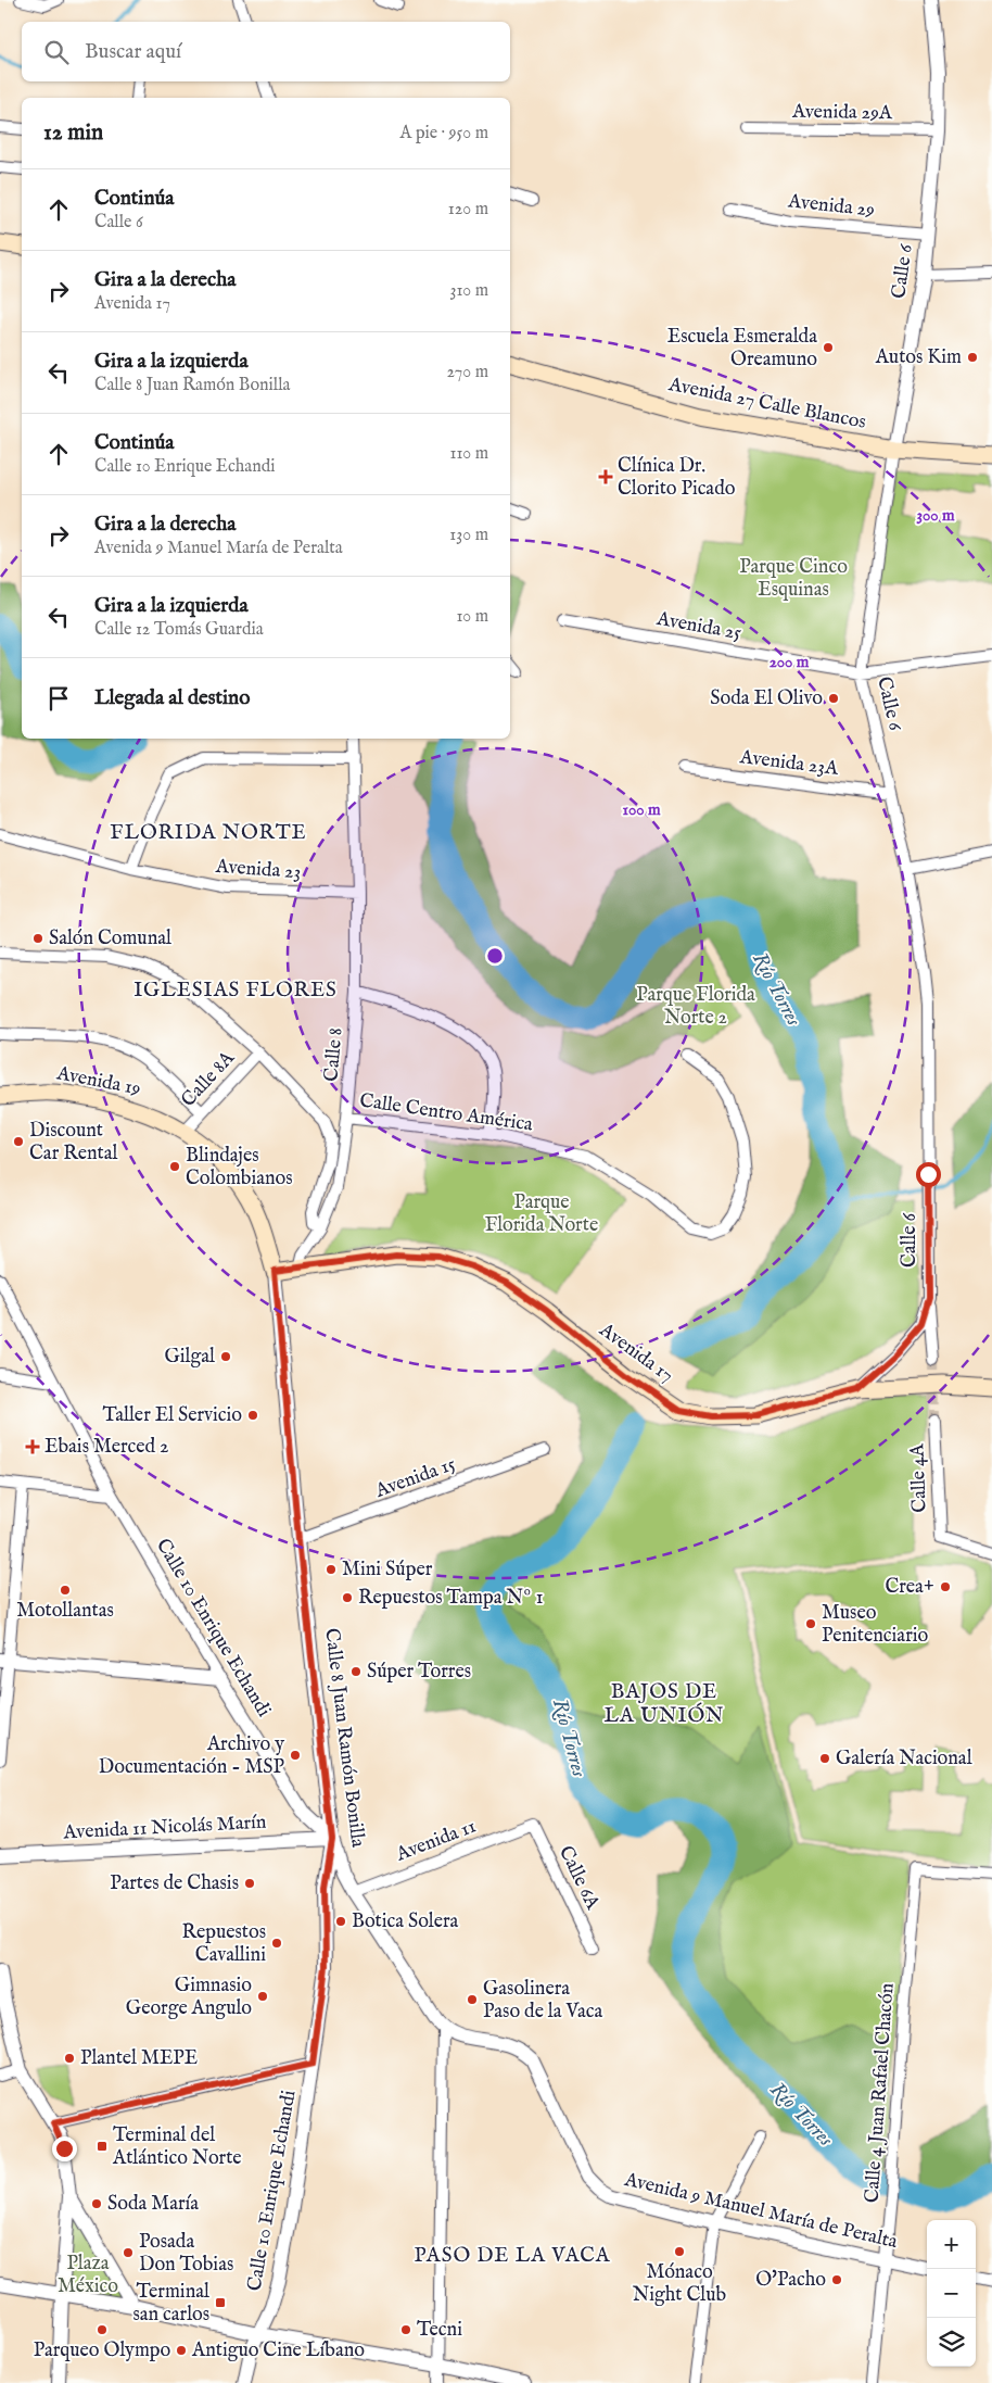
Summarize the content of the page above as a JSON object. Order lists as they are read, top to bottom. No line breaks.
{"streets":{"main road":["Avenida 27 Calle Blancos","Avenida 19","Avenida 17","Calle 8 Juan Ramón Bonilla"],"street":["Avenida 29A","Avenida 29","Calle 6","Avenida 25","Avenida 23A","Avenida 23","Calle 8","Calle 8A","Calle Centro América","Avenida 15","Calle 4A","Calle 10 Enrique Echandi","Avenida 11 Nicolás Marín","Avenida 11","Calle 6A","Calle 4 Juan Rafael Chacón","Avenida 9 Manuel María de Peralta"]},"crossings":[["Avenida 29A","Calle 6"],["Avenida 29","Calle 6"],["Calle 6","Avenida 27 Calle Blancos"],["Calle 6","Avenida 25"],["Calle 6","Avenida 23A"],["Calle 6","Avenida 17"],["Avenida 23","Calle 8"],["Calle 8","Calle Centro América"],["Calle 8","Avenida 17"],["Calle 8A","Avenida 19"],["Calle 8A","Calle 8 Juan Ramón Bonilla"],["Avenida 19","Calle 8 Juan Ramón Bonilla"],["Avenida 17","Calle 8 Juan Ramón Bonilla"],["Avenida 15","Calle 8 Juan Ramón Bonilla"],["Calle 10 Enrique Echandi","Calle 8 Juan Ramón Bonilla"],["Calle 10 Enrique Echandi","Avenida 11 Nicolás Marín"],["Calle 8 Juan Ramón Bonilla","Avenida 11 Nicolás Marín"],["Calle 8 Juan Ramón Bonilla","Avenida 11"],["Calle 8 Juan Ramón Bonilla","Avenida 9 Manuel María de Peralta"],["Avenida 11","Calle 6A"],["Calle 4 Juan Rafael Chacón","Avenida 9 Manuel María de Peralta"]],"districts":["FLORIDA NORTE","IGLESIAS FLORES","BAJOS DE LA UNIÓN","PASO DE LA VACA"],"water":["Río Torres"],"parks":["Parque Cinco Esquinas","Parque Florida Norte 2","Parque Florida Norte","Plaza México"],"places":{"other":["Escuela Esmeralda Oreamuno","Autos Kim","Soda El Olivo","Salón Comunal","Discount Car Rental","Blindajes Colombianos","Gilgal","Taller El Servicio","Mini Súper","Crea+","Motollantas","Repuestos Tampa Nº 1","Museo Penitenciario","Súper Torres","Archivo y Documentación - MSP","Galería Nacional","Partes de Chasis","Botica Solera","Repuestos Cavallini","Gimnasio George Angulo","Gasolinera Paso de la Vaca","Plantel MEPE","Soda María","Mónaco Night Club","Posada Don Tobias","O'Pacho","Parqueo Olympo","Tecni","Antiguo Cine Líbano"],"health":["Clínica Dr. Clorito Picado","Ebais Merced 2"],"transit":["Terminal del Atlántico Norte","Terminal san carlos"]},"page":{"search":"Buscar aquí","heading":["12 min","A pie · 950 m"],"list":[["Continúa","Calle 6","120 m"],["Gira a la derecha","Avenida 17","310 m"],["Gira a la izquierda","Calle 8 Juan Ramón Bonilla","270 m"],["Continúa","Calle 10 Enrique Echandi","110 m"],["Gira a la derecha","Avenida 9 Manuel María de Peralta","130 m"],["Gira a la izquierda","Calle 12 Tomás Guardia","10 m"],"Llegada al destino"],"map_buttons":["+","−"]},"rings":["300 m","200 m","100 m"]}
